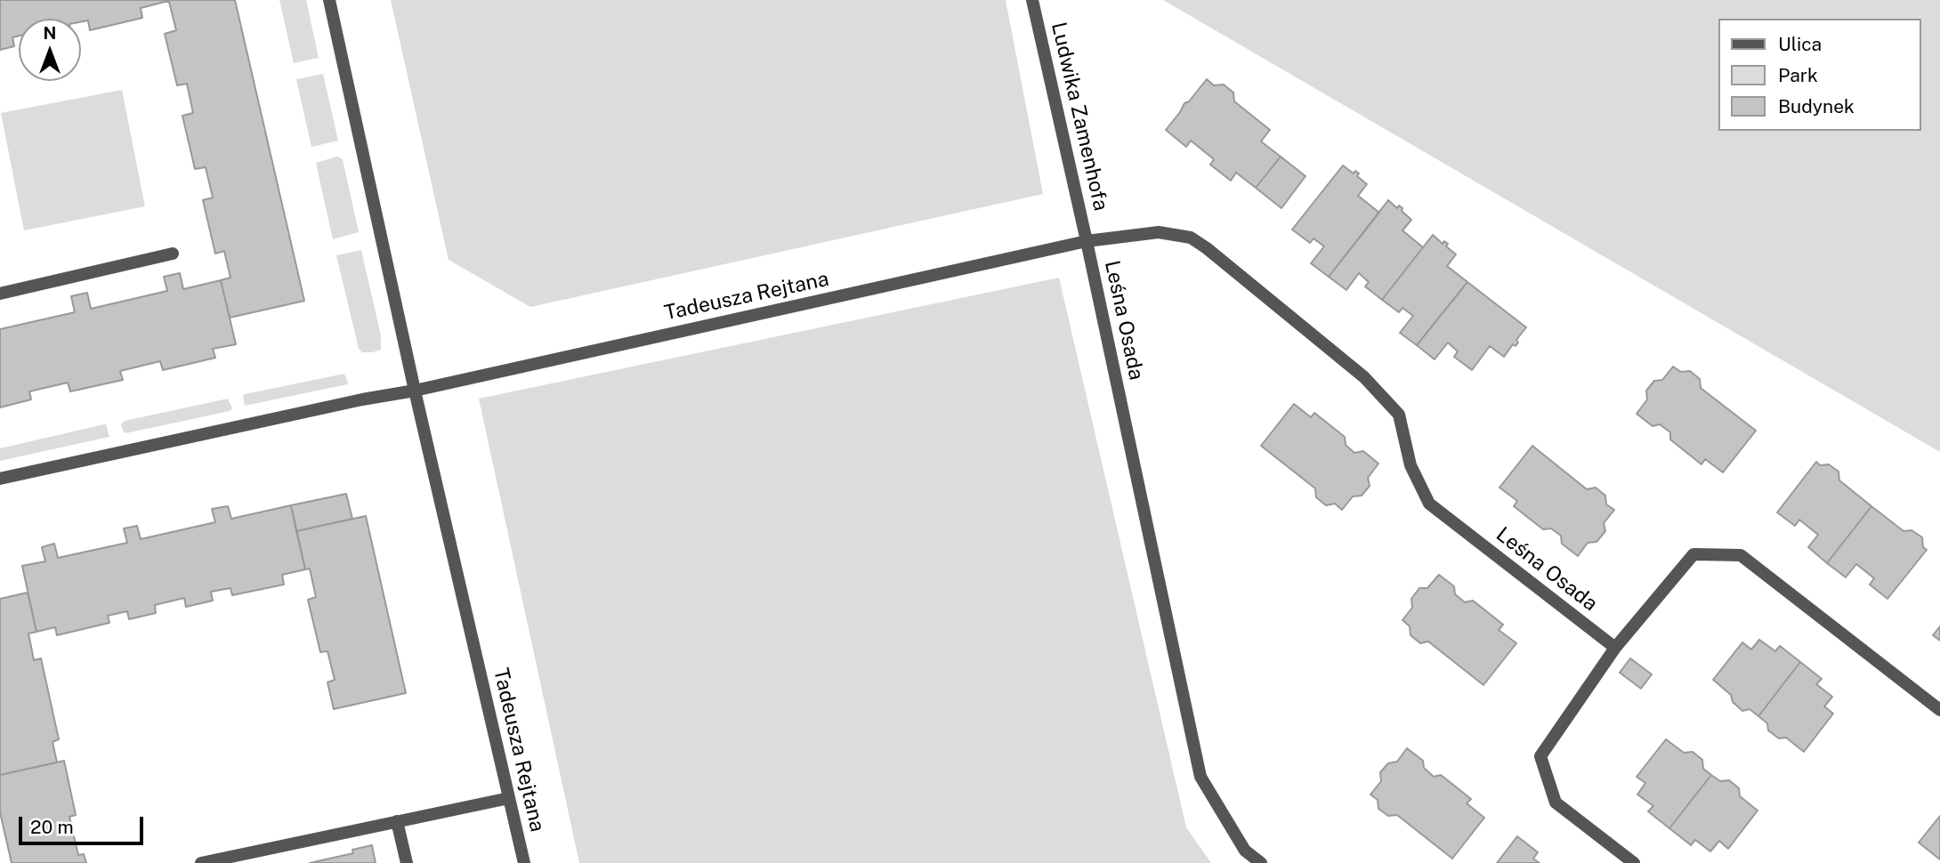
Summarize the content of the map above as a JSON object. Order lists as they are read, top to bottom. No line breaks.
{"streets":{"street":["Ludwika Zamenhofa","Tadeusza Rejtana","Leśna Osada"]},"crossings":[["Ludwika Zamenhofa","Tadeusza Rejtana"],["Ludwika Zamenhofa","Leśna Osada"],["Tadeusza Rejtana","Leśna Osada"]],"legend":["Ulica","Park","Budynek"],"scale_bar":"20 m","north":"top"}
